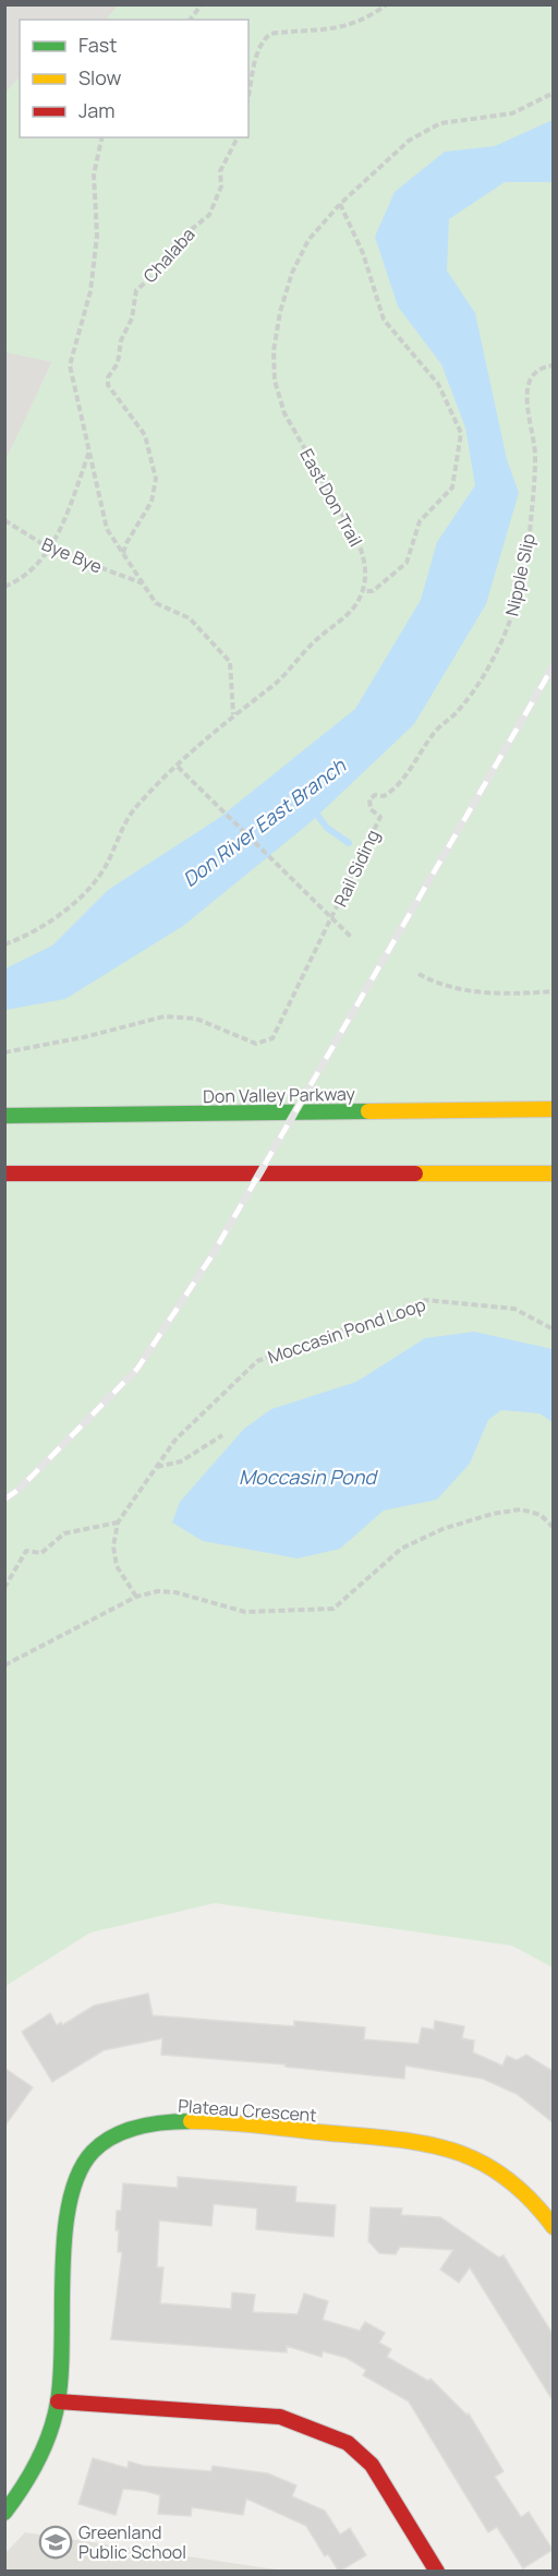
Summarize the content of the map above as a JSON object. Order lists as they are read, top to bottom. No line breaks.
{"streets":{"main road":["Don Valley Parkway","Plateau Crescent"],"path":["Chalaba","East Don Trail","Bye Bye","Nipple Slip","Rail Siding","Moccasin Pond Loop"]},"crossings":[["Nipple Slip","Rail Siding"]],"water":["Don River East Branch","Moccasin Pond"],"places":{"school or university":["Greenland Public School"]},"legend":["Fast","Slow","Jam"]}
